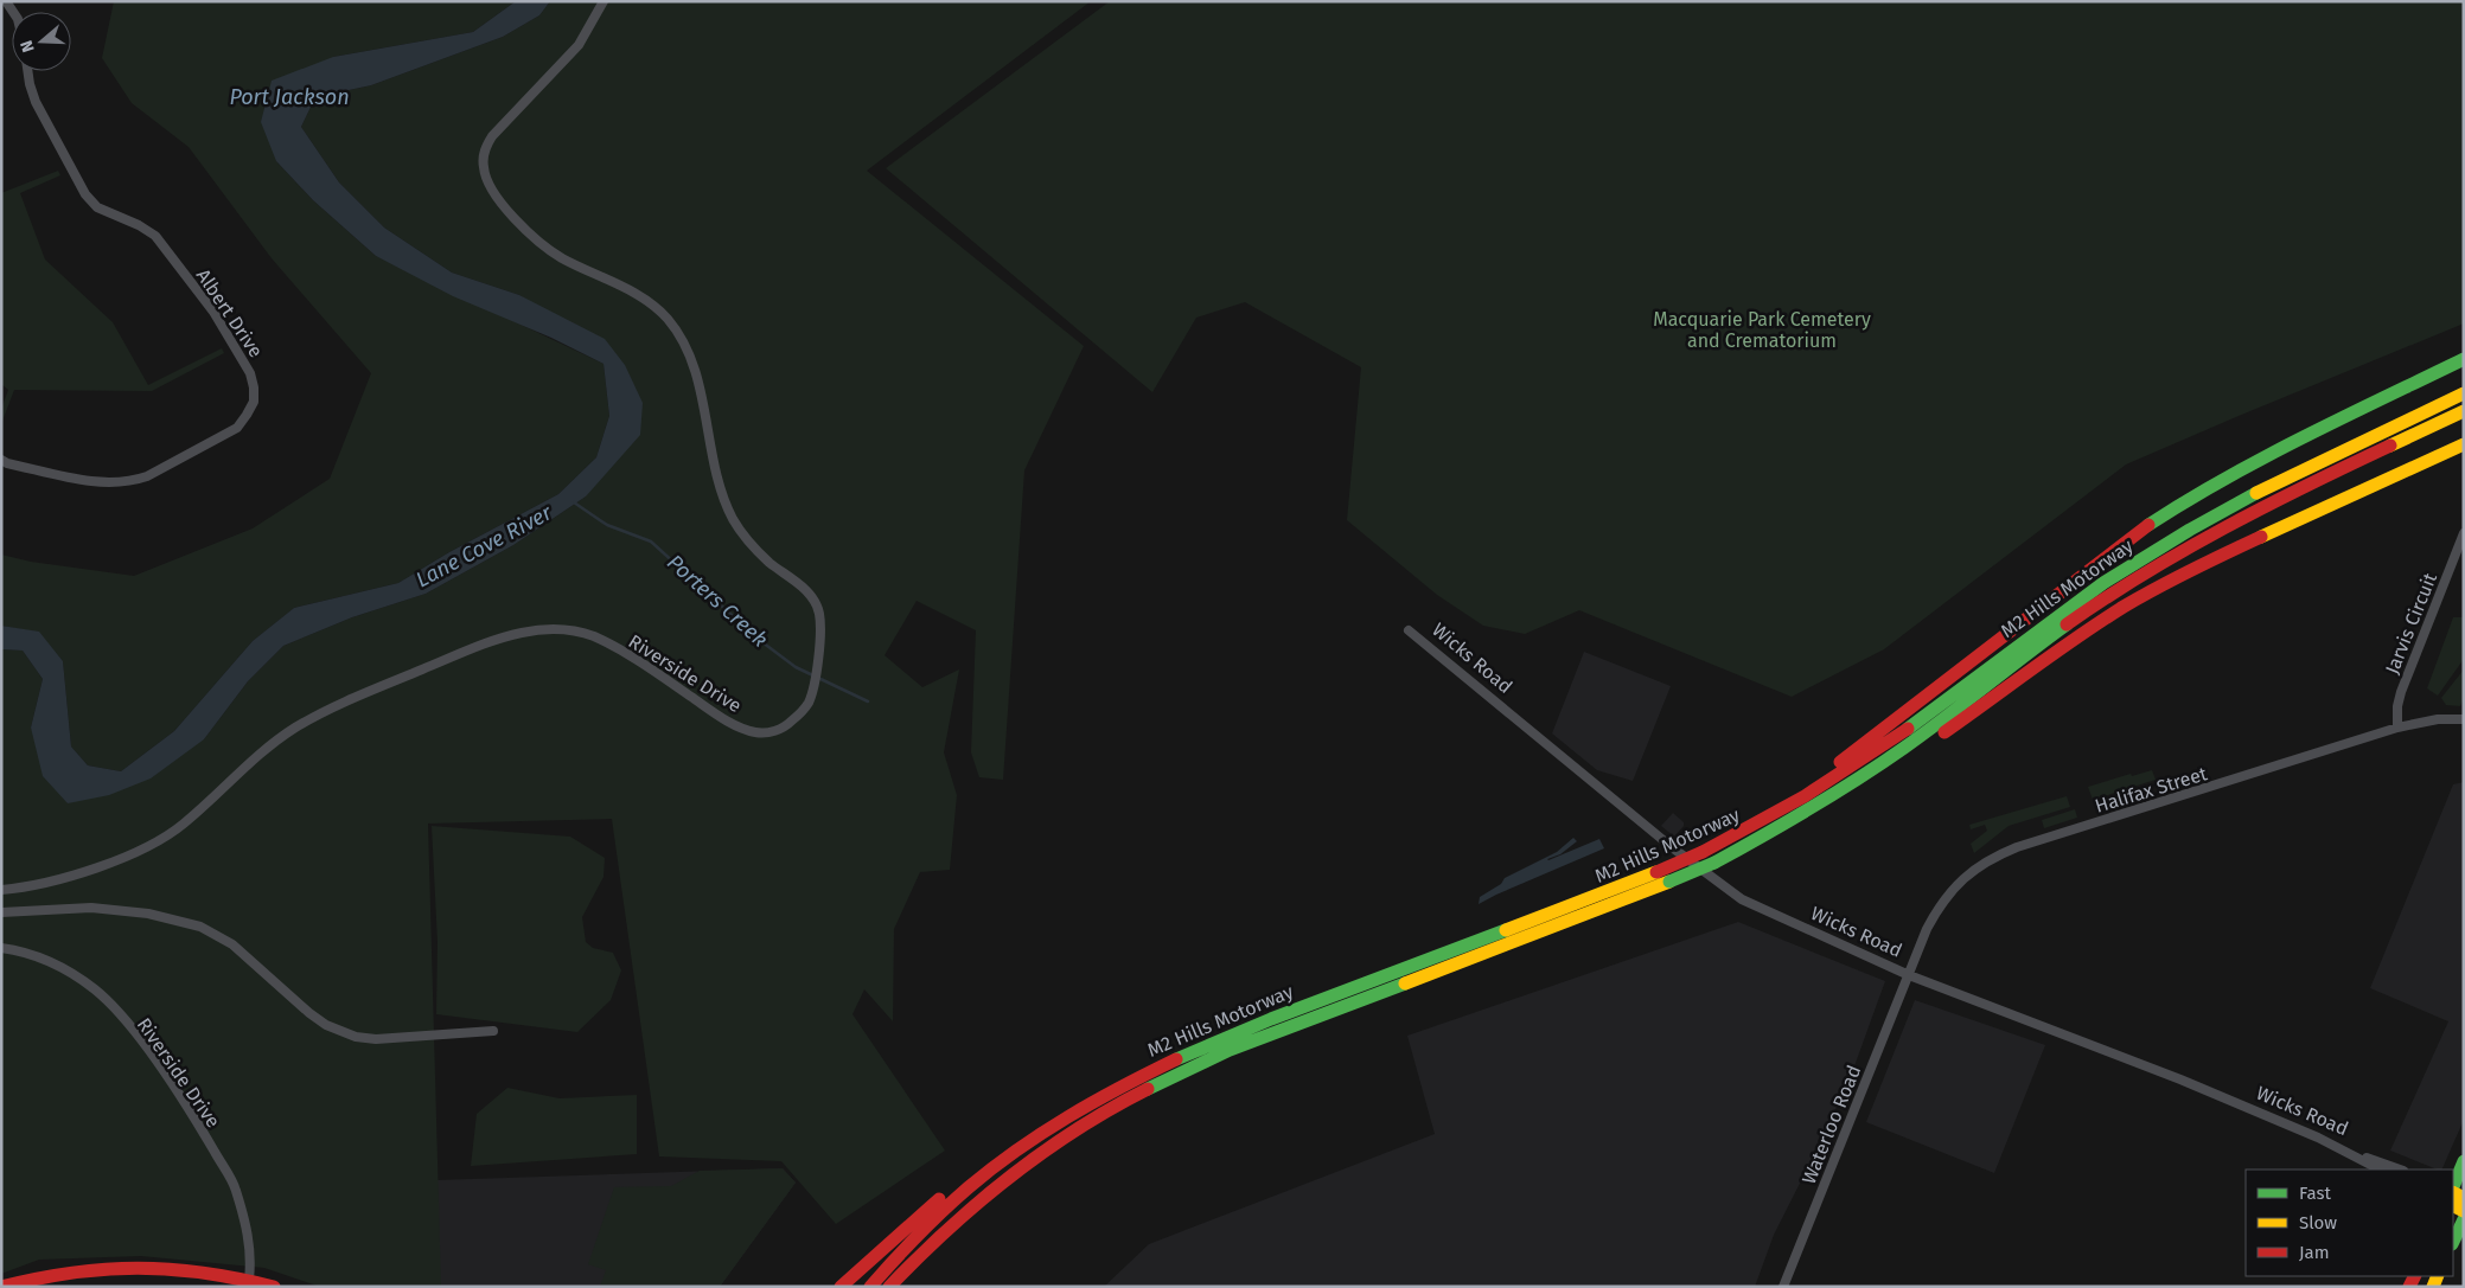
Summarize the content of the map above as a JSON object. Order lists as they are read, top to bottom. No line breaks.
{"streets":{"main road":["M2 Hills Motorway"],"street":["Albert Drive","Jarvis Circuit","Wicks Road","Riverside Drive","Halifax Street","Waterloo Road"]},"crossings":[["Jarvis Circuit","Halifax Street"],["Wicks Road","Halifax Street"],["Wicks Road","Waterloo Road"],["Halifax Street","Waterloo Road"]],"water":["Port Jackson","Lane Cove River","Porters Creek"],"parks":["Macquarie Park Cemetery and Crematorium"],"legend":["Fast","Slow","Jam"],"north":"left"}
